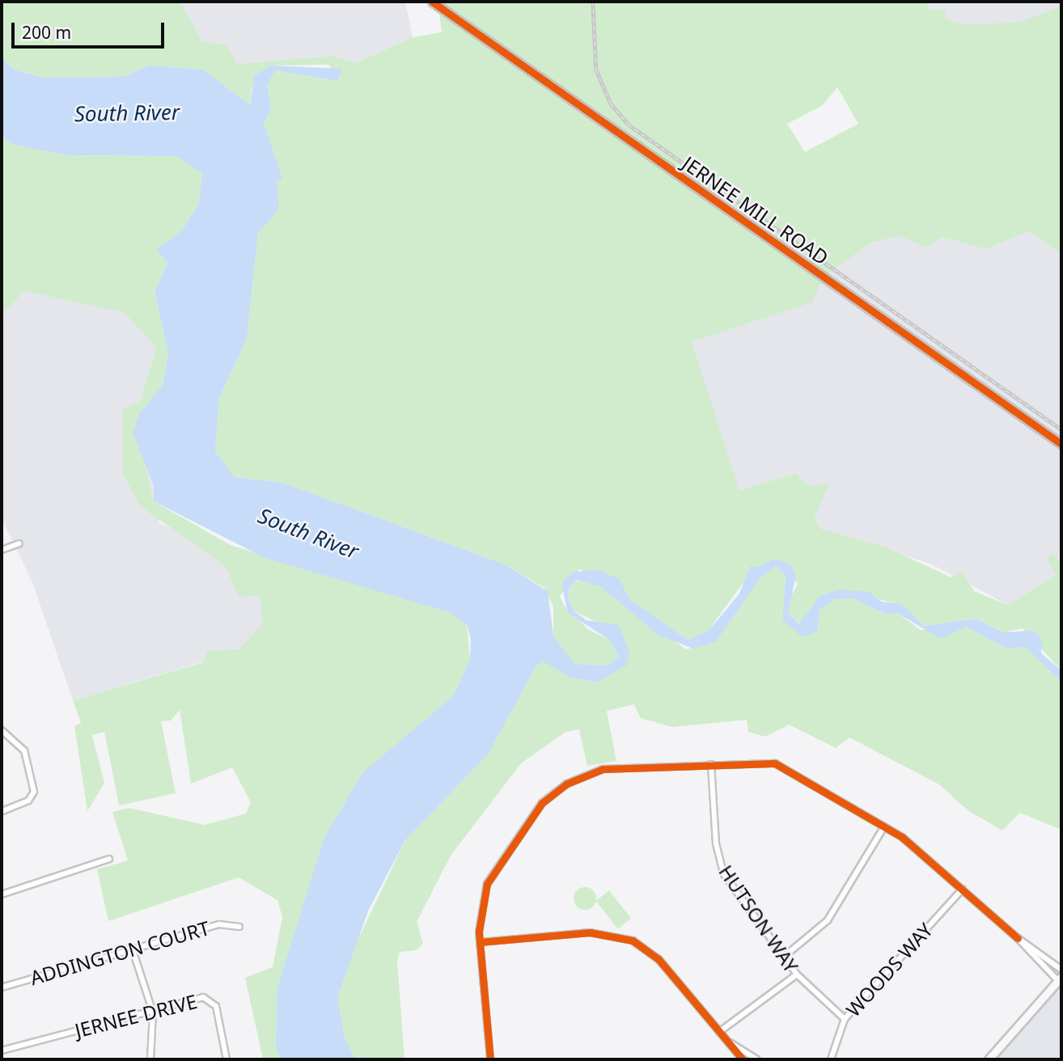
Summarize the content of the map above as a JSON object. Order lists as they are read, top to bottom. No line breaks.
{"streets":{"street":["JERNEE MILL ROAD","HUTSON WAY","ADDINGTON COURT","WOODS WAY","JERNEE DRIVE"]},"crossings":[["HUTSON WAY","WOODS WAY"]],"water":["South River"],"scale_bar":"200 m"}
